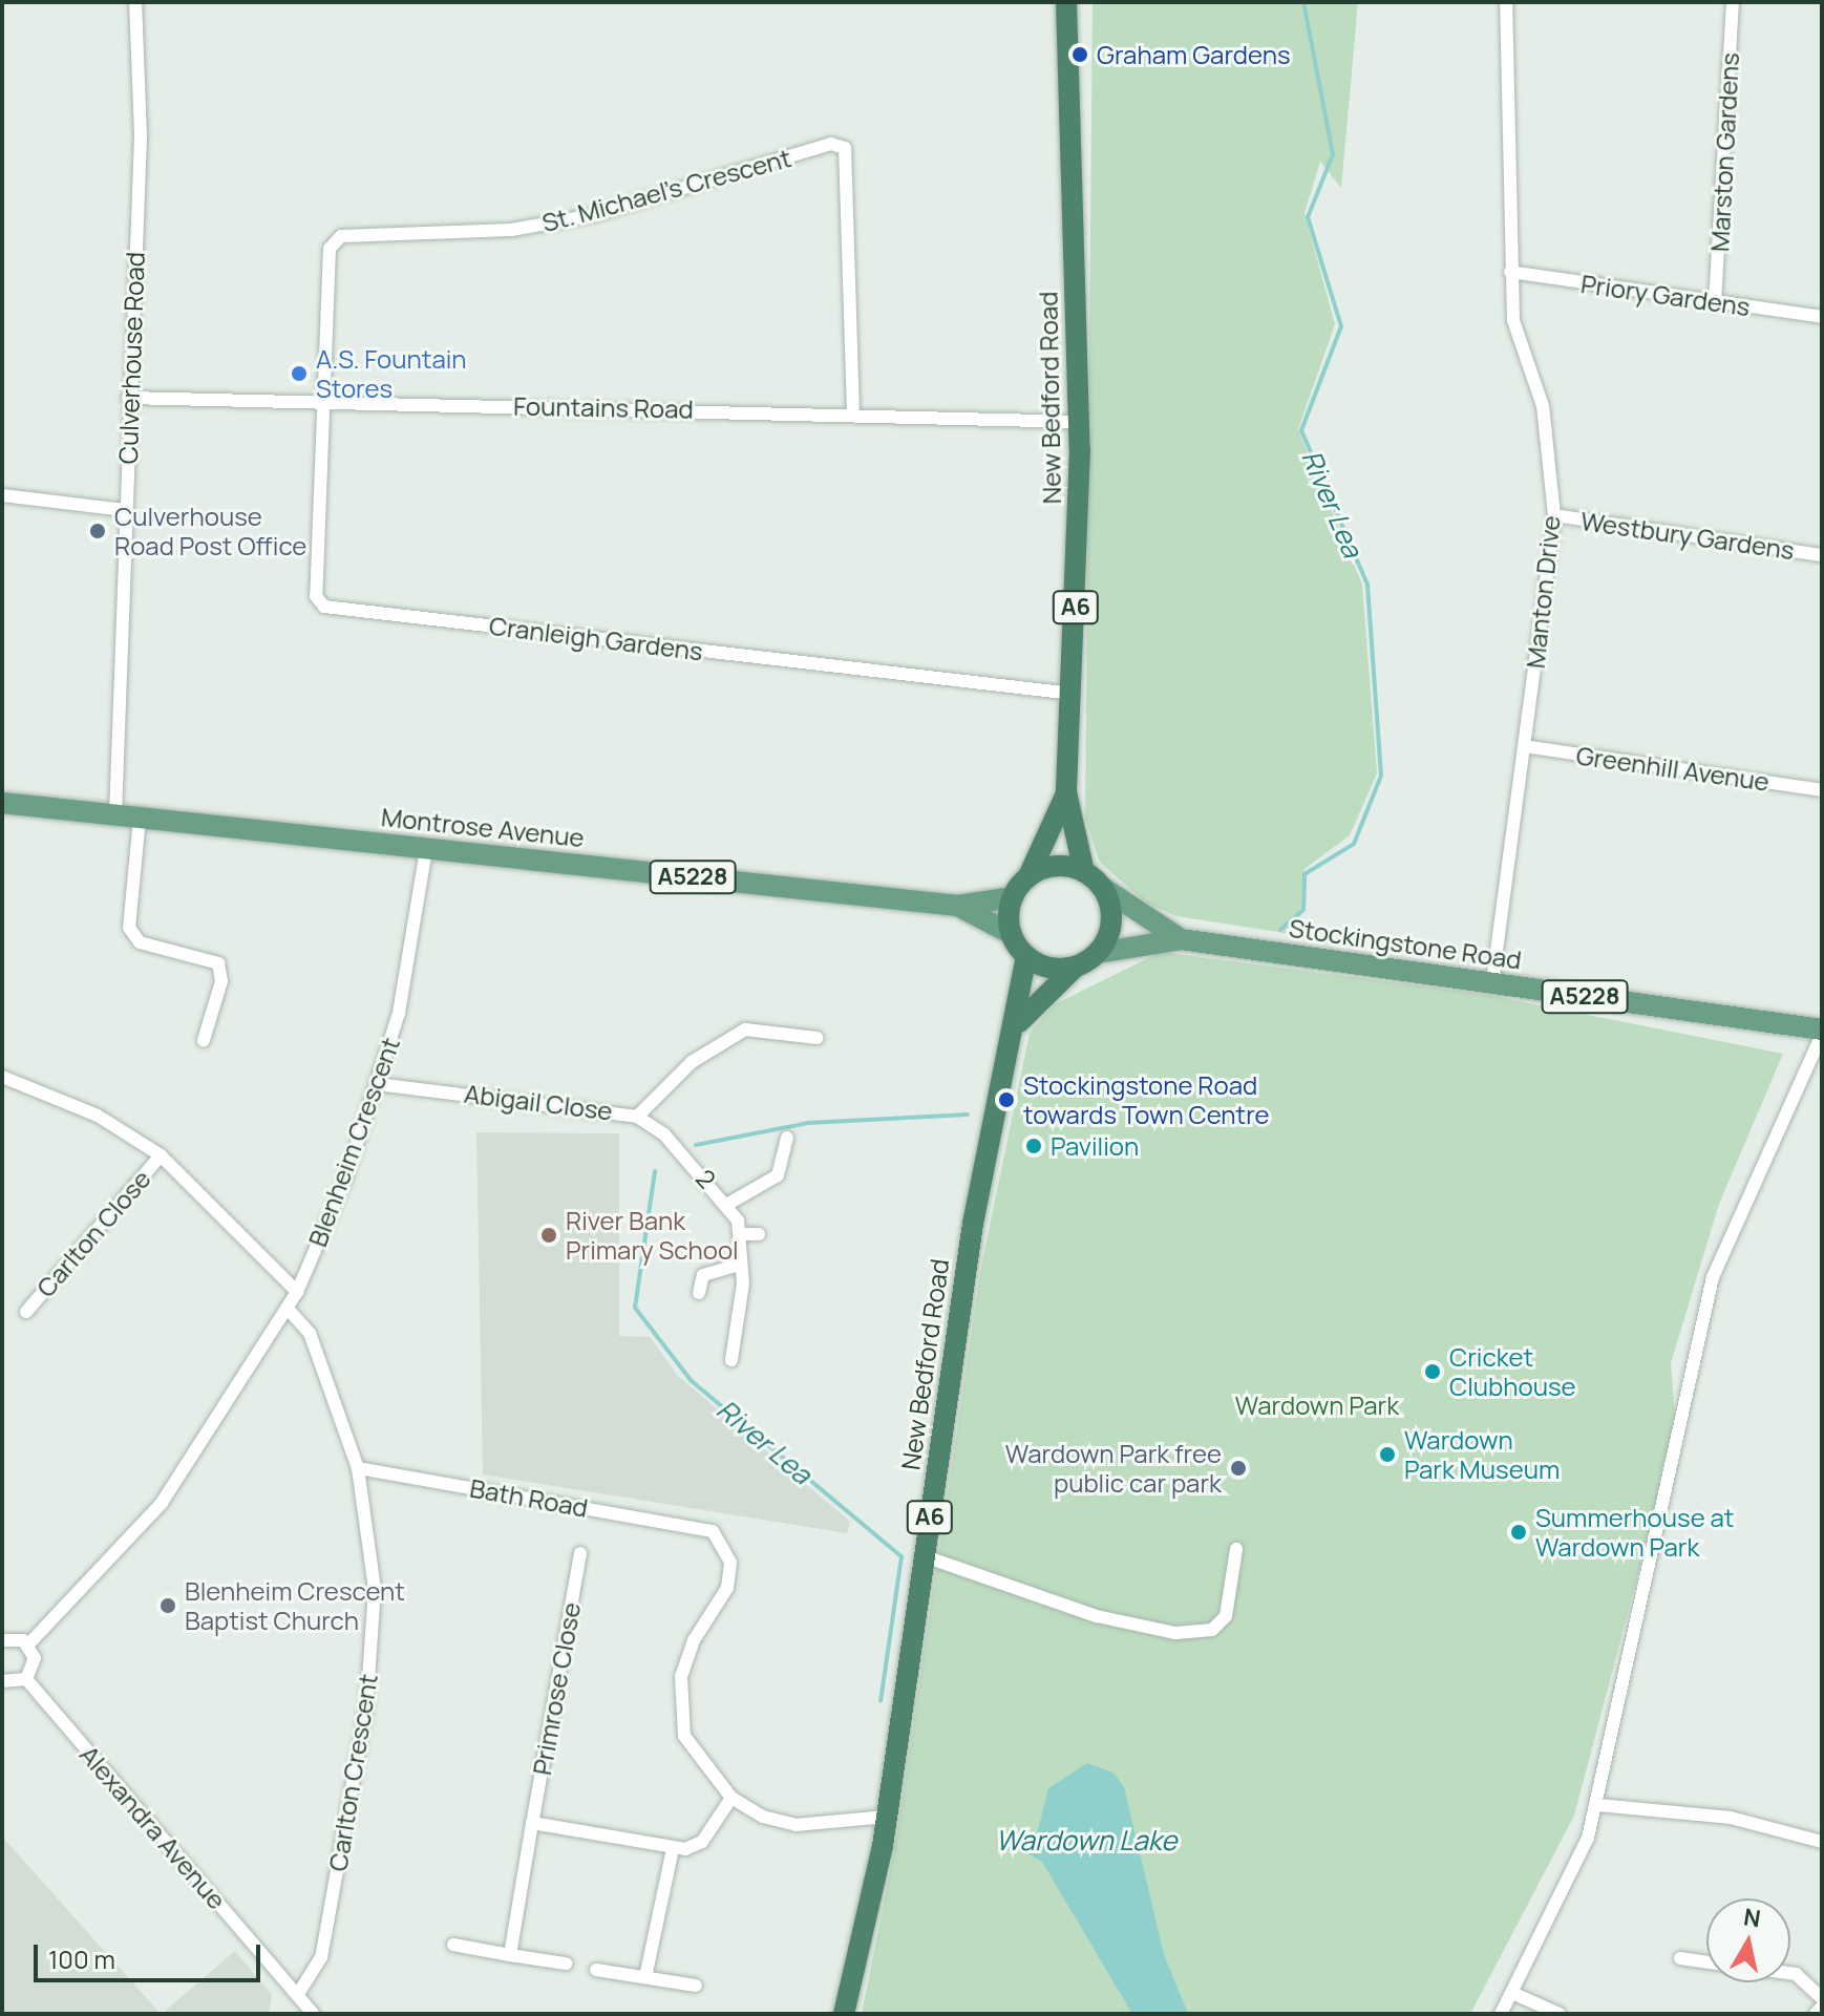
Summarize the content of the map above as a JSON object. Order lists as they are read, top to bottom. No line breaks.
{"streets":{"highway":["New Bedford Road","A6"],"main road":["Montrose Avenue","A5228","Stockingstone Road"],"street":["Marston Gardens","St. Michael's Crescent","Priory Gardens","Culverhouse Road","Fountains Road","Westbury Gardens","Manton Drive","Cranleigh Gardens","Greenhill Avenue","Abigail Close","Blenheim Crescent","2","Carlton Close","Bath Road","Primrose Close","Carlton Crescent","Alexandra Avenue"]},"crossings":[["Marston Gardens","Priory Gardens"],["St. Michael's Crescent","Fountains Road"],["St. Michael's Crescent","Cranleigh Gardens"],["Priory Gardens","Manton Drive"],["Culverhouse Road","Fountains Road"],["Culverhouse Road","Montrose Avenue"],["New Bedford Road","Fountains Road"],["New Bedford Road","Cranleigh Gardens"],["New Bedford Road","Montrose Avenue"],["New Bedford Road","Stockingstone Road"],["Fountains Road","Cranleigh Gardens"],["Westbury Gardens","Manton Drive"],["Manton Drive","Greenhill Avenue"],["Manton Drive","Stockingstone Road"],["Montrose Avenue","Stockingstone Road"],["Montrose Avenue","Blenheim Crescent"],["Abigail Close","Blenheim Crescent"],["Abigail Close","2"],["Blenheim Crescent","Carlton Crescent"],["Bath Road","Carlton Crescent"],["Carlton Crescent","Alexandra Avenue"]],"water":["River Lea","Wardown Lake"],"parks":["Wardown Park"],"places":["Graham Gardens","A.S. Fountain Stores","Culverhouse Road Post Office","Stockingstone Road towards Town Centre","Pavilion","River Bank Primary School","Cricket Clubhouse","Wardown Park Museum","Wardown Park free public car park","Summerhouse at Wardown Park","Blenheim Crescent Baptist Church"],"scale_bar":"100 m","north":"top"}
